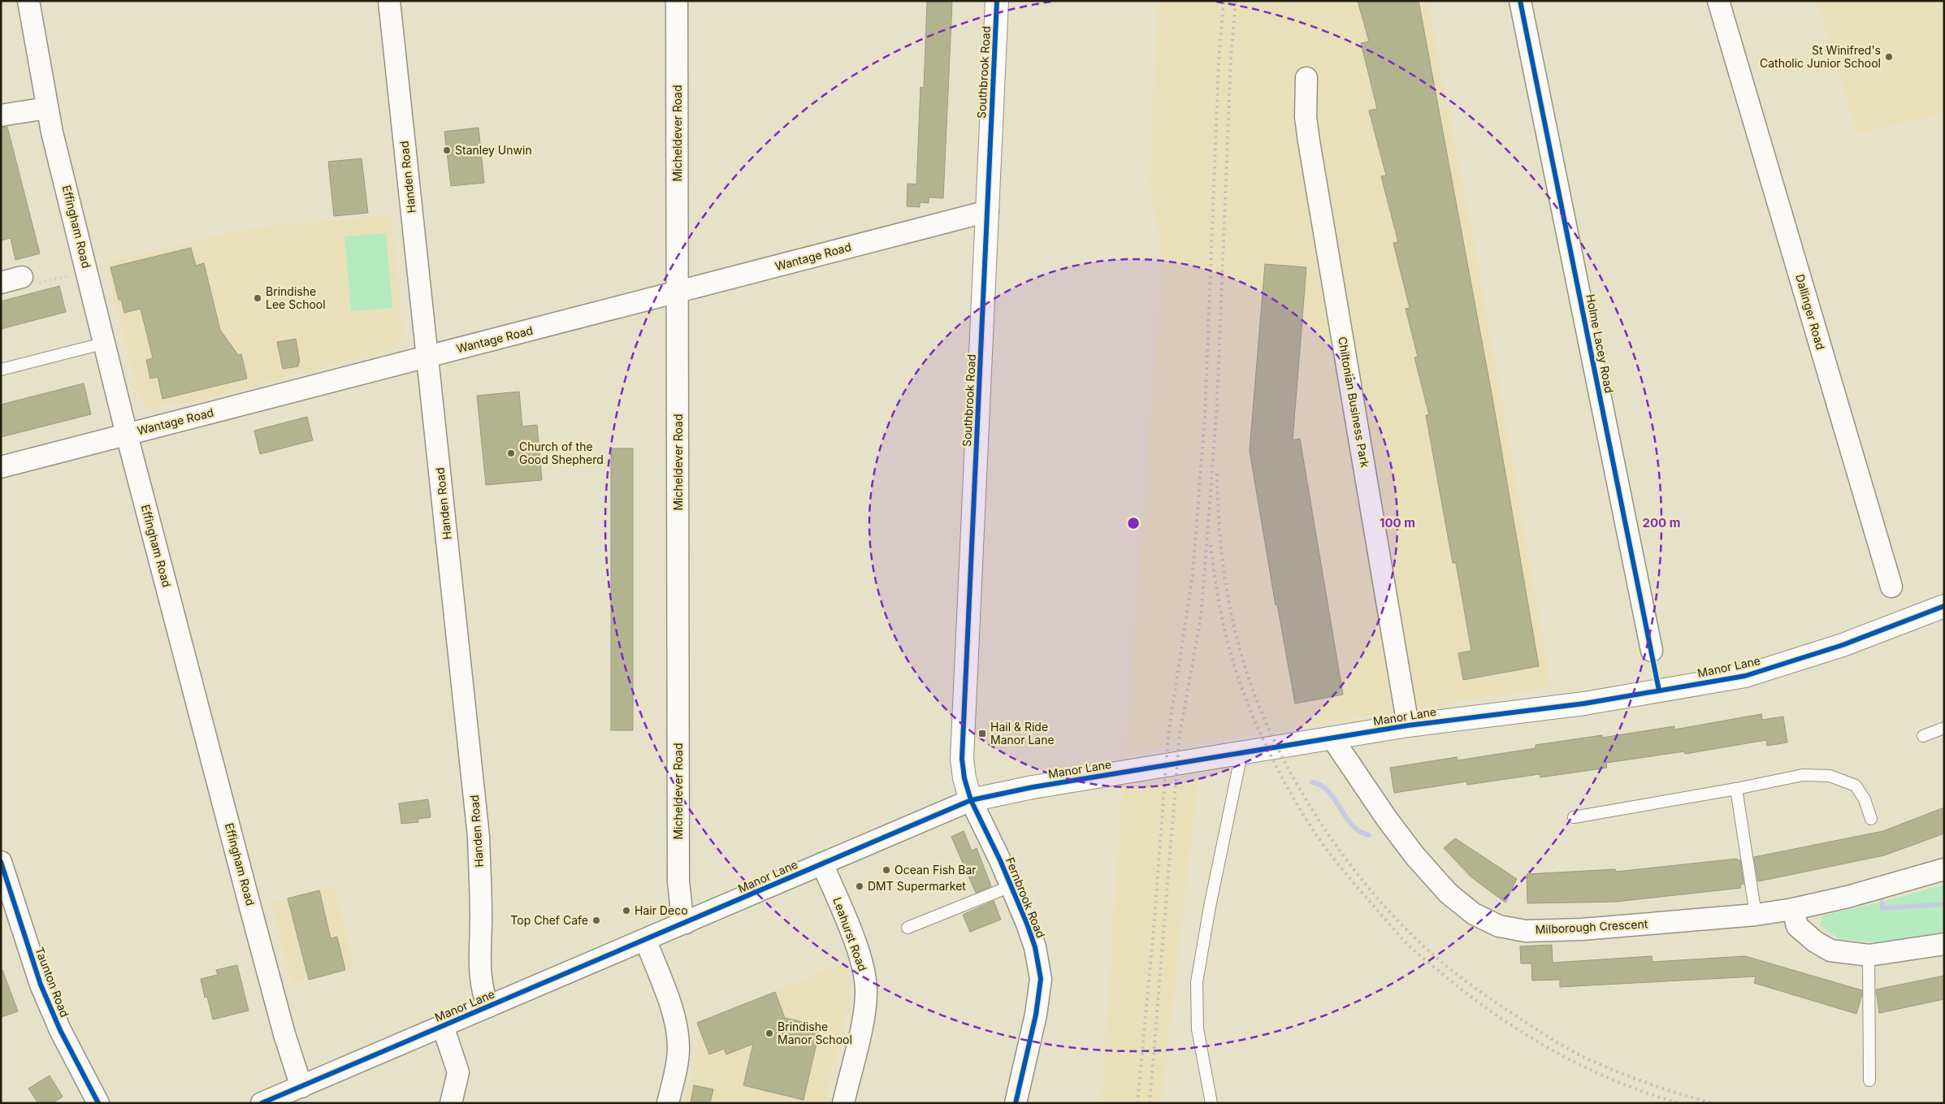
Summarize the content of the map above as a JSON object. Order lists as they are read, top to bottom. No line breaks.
{"streets":{"street":["Southbrook Road","Micheldever Road","Handen Road","Effingham Road","Wantage Road","Dallinger Road","Holme Lacey Road","Chiltonian Business Park","Manor Lane","Fernbrook Road","Milborough Crescent","Leahurst Road","Taunton Road"]},"crossings":[["Southbrook Road","Wantage Road"],["Southbrook Road","Manor Lane"],["Southbrook Road","Fernbrook Road"],["Micheldever Road","Wantage Road"],["Micheldever Road","Manor Lane"],["Handen Road","Wantage Road"],["Handen Road","Manor Lane"],["Effingham Road","Wantage Road"],["Effingham Road","Manor Lane"],["Chiltonian Business Park","Manor Lane"],["Manor Lane","Fernbrook Road"],["Manor Lane","Milborough Crescent"],["Manor Lane","Leahurst Road"]],"places":{"other":["St Winifred's Catholic Junior School","Stanley Unwin","Brindishe Lee School","Church of the Good Shepherd","Ocean Fish Bar","DMT Supermarket","Hair Deco","Top Chef Cafe","Brindishe Manor School"],"transit":["Hail & Ride Manor Lane"]},"rings":["100 m","200 m"]}
